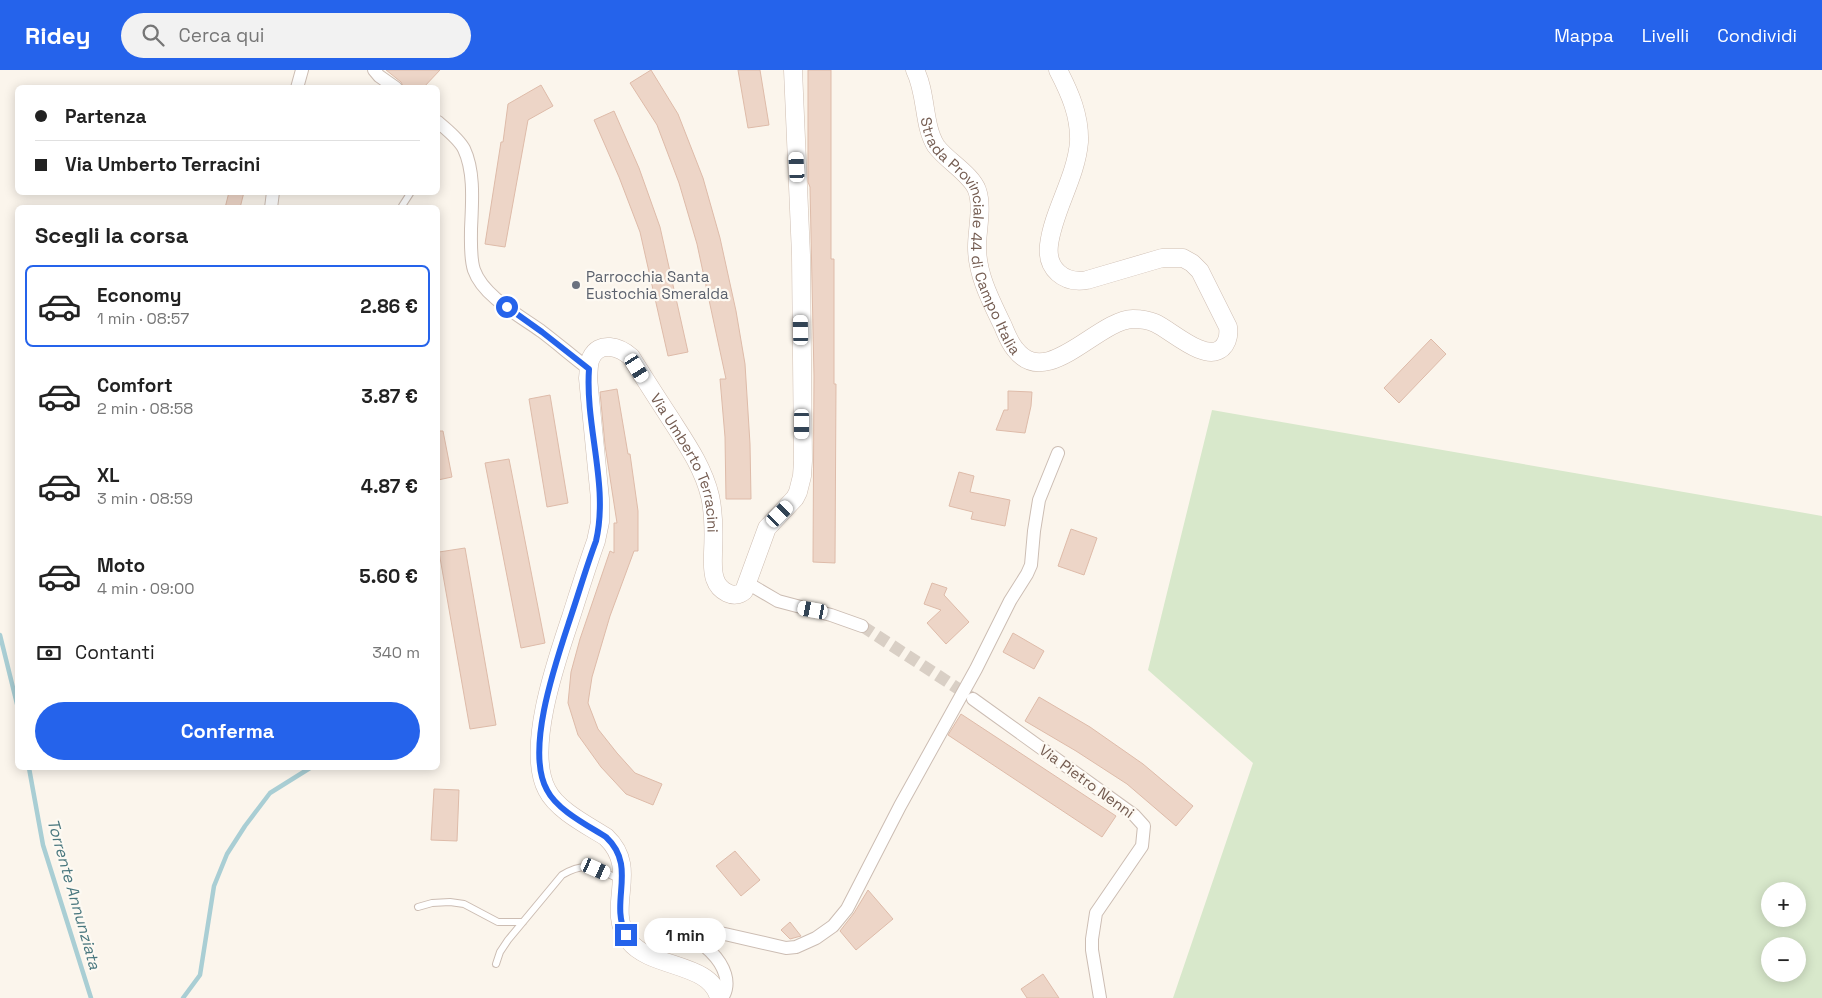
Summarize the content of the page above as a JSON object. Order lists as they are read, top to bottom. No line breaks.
{"streets":{"street":["Strada Provinciale 44 di Campo Italia","Via Umberto Terracini","Via Pietro Nenni"]},"water":["Torrente Annunziata"],"places":["Parrocchia Santa Eustochia Smeralda"],"page":{"header":"Ridey","search":"Cerca qui","nav":["Mappa","Livelli","Condividi"],"banner":["Partenza","Via Umberto Terracini"],"heading":"Scegli la corsa","list":[{"name":"Economy","note":"1 min · 08:57","value":"2.86 €"},{"name":"Comfort","note":"2 min · 08:58","value":"3.87 €"},{"name":"XL","note":"3 min · 08:59","value":"4.87 €"},{"name":"Moto","note":"4 min · 09:00","value":"5.60 €"}],"pay":["Contanti","340 m"],"buttons":"Conferma","map_buttons":["+","−"],"bubble":"1 min"}}
